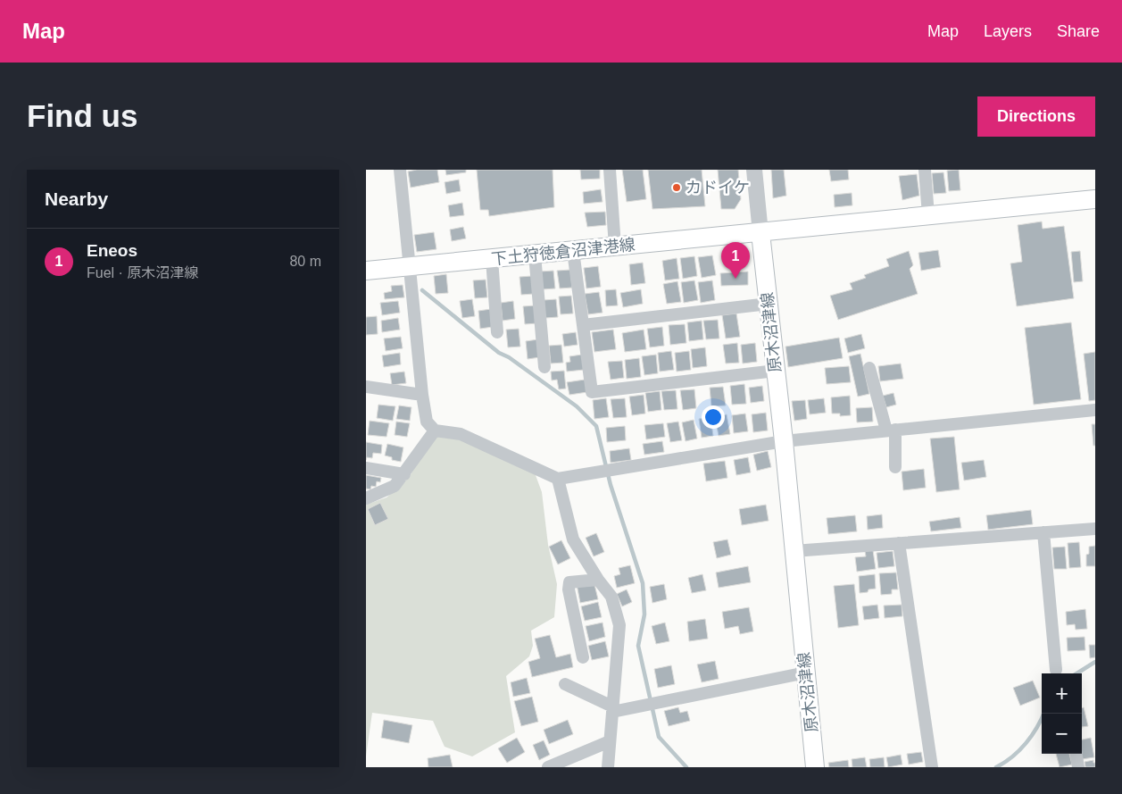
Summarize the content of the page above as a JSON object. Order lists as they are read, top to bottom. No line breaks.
{"streets":{"main road":["下土狩徳倉沼津港線","原木沼津線"]},"crossings":[["下土狩徳倉沼津港線","原木沼津線"]],"places":["カドイケ"],"page":{"header":"Map","nav":["Map","Layers","Share"],"buttons":"Directions","title":"Find us","heading":"Nearby","list":[{"mark":"1","name":"Eneos","note":"Fuel · 原木沼津線","value":"80 m"}],"pins":"1","map_buttons":["+","−"]}}
